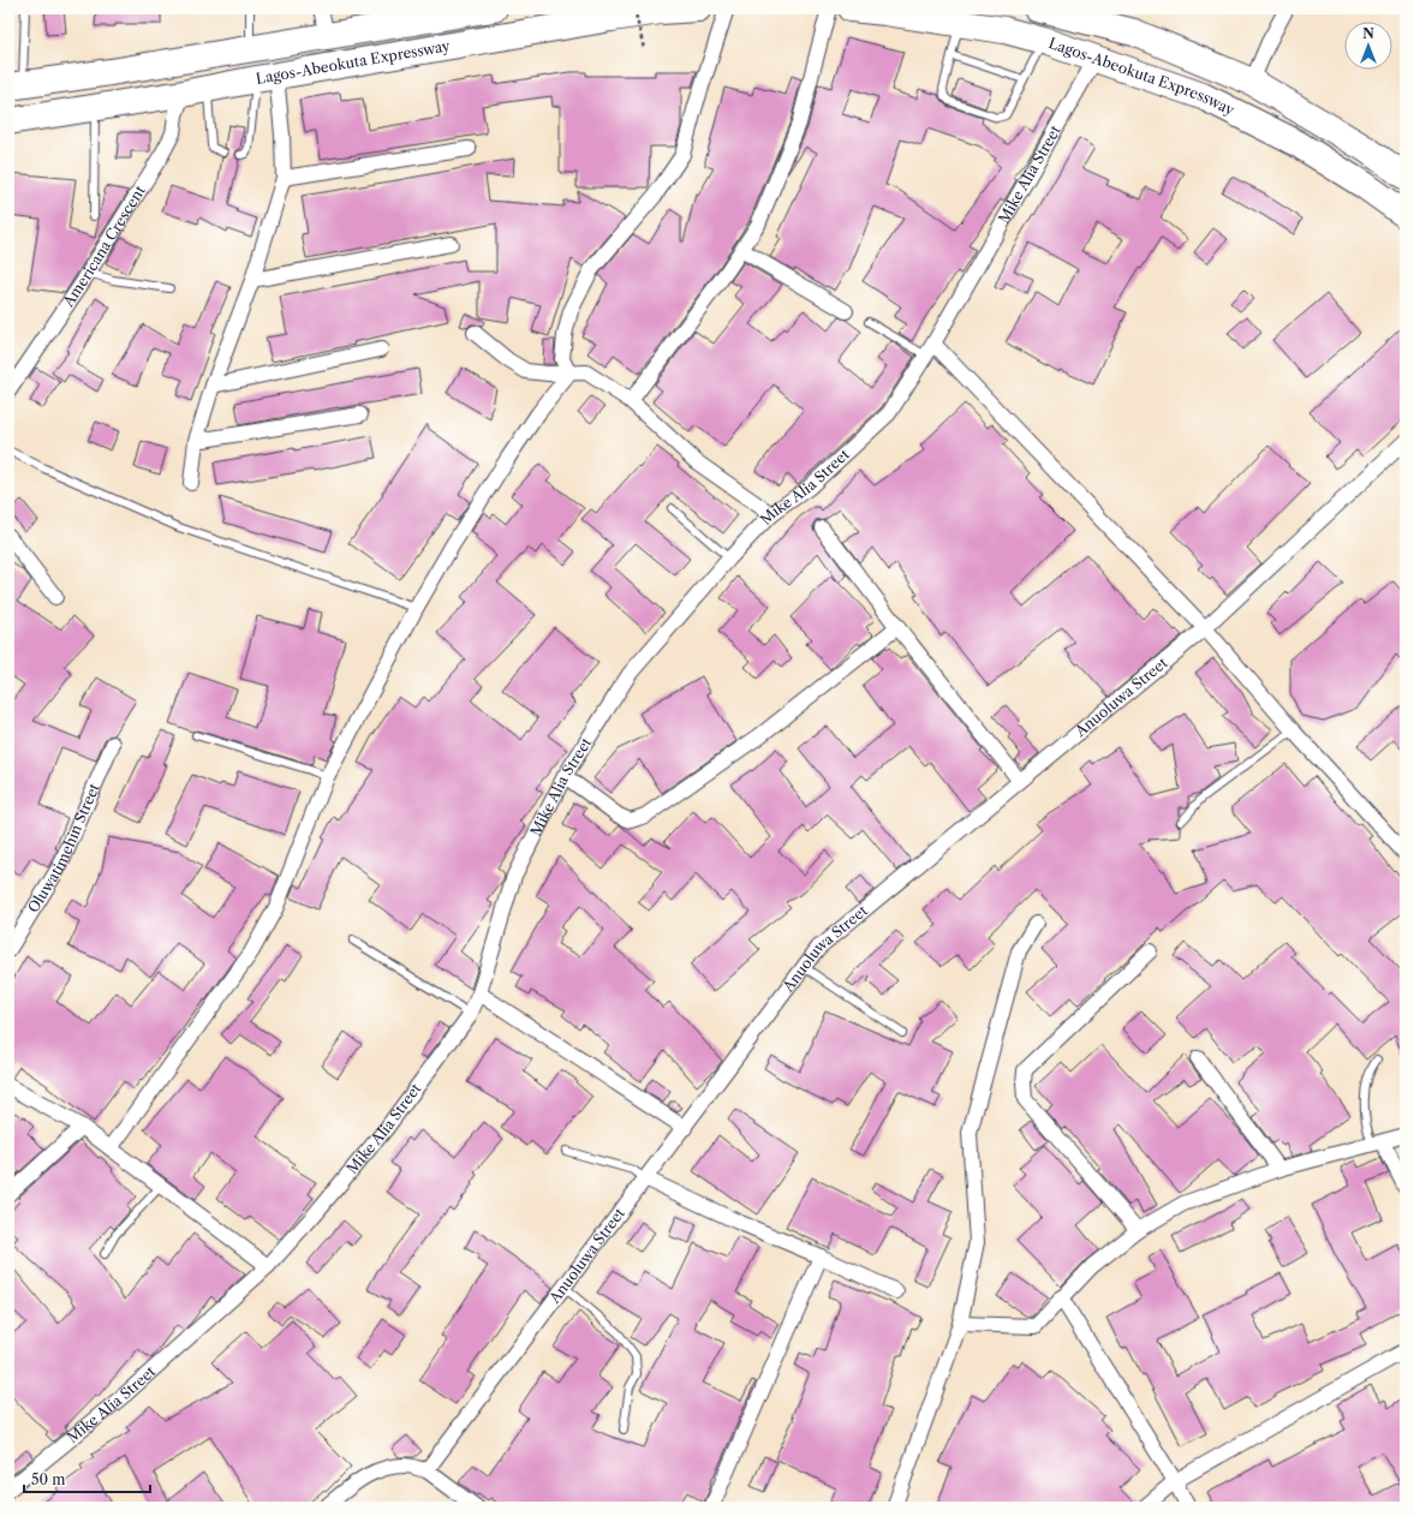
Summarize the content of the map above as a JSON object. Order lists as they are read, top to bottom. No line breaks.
{"streets":{"highway":["Lagos-Abeokuta Expressway"],"street":["Mike Alia Street","Americana Crescent","Anuoluwa Street","Oluwatimehin Street"]},"crossings":[["Lagos-Abeokuta Expressway","Mike Alia Street"],["Lagos-Abeokuta Expressway","Americana Crescent"]],"scale_bar":"50 m","north":"top"}
